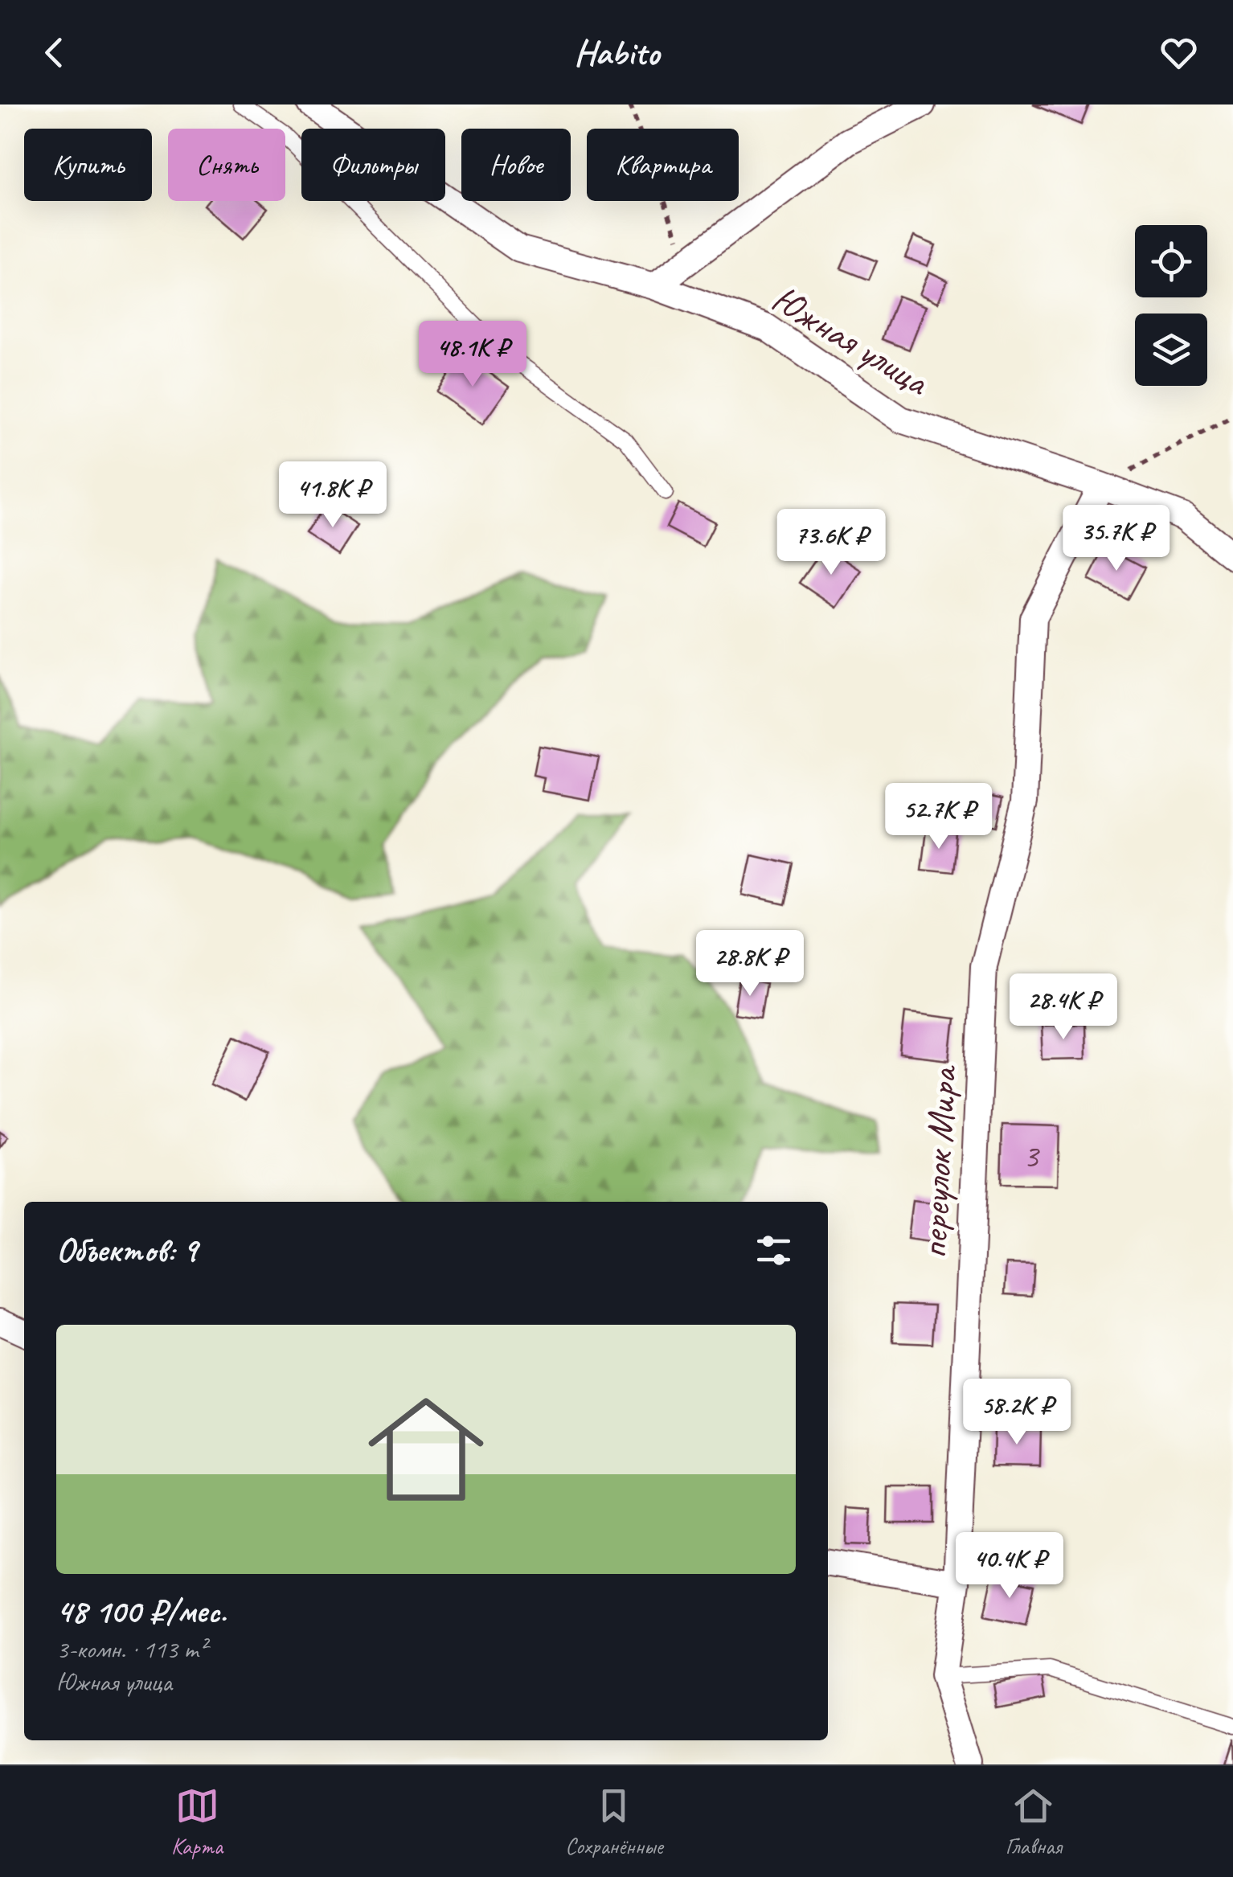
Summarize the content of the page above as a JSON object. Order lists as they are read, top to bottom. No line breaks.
{"streets":{"street":["Южная улица","переулок Мира"]},"crossings":[["Южная улица","переулок Мира"]],"house_numbers":["3"],"page":{"header":"Habito","chip":["Купить","Снять","Фильтры","Новое","Квартира"],"price":["48.1K ₽","41.8K ₽","35.7K ₽","73.6K ₽","52.7K ₽","28.8K ₽","28.4K ₽","58.2K ₽","40.4K ₽"],"heading":"Объектов: 9","list":[{"name":"48 100 ₽/мес.","note":"3-комн. · 113 m² · Южная улица"}],"tabs":["Карта","Сохранённые","Главная"]}}
